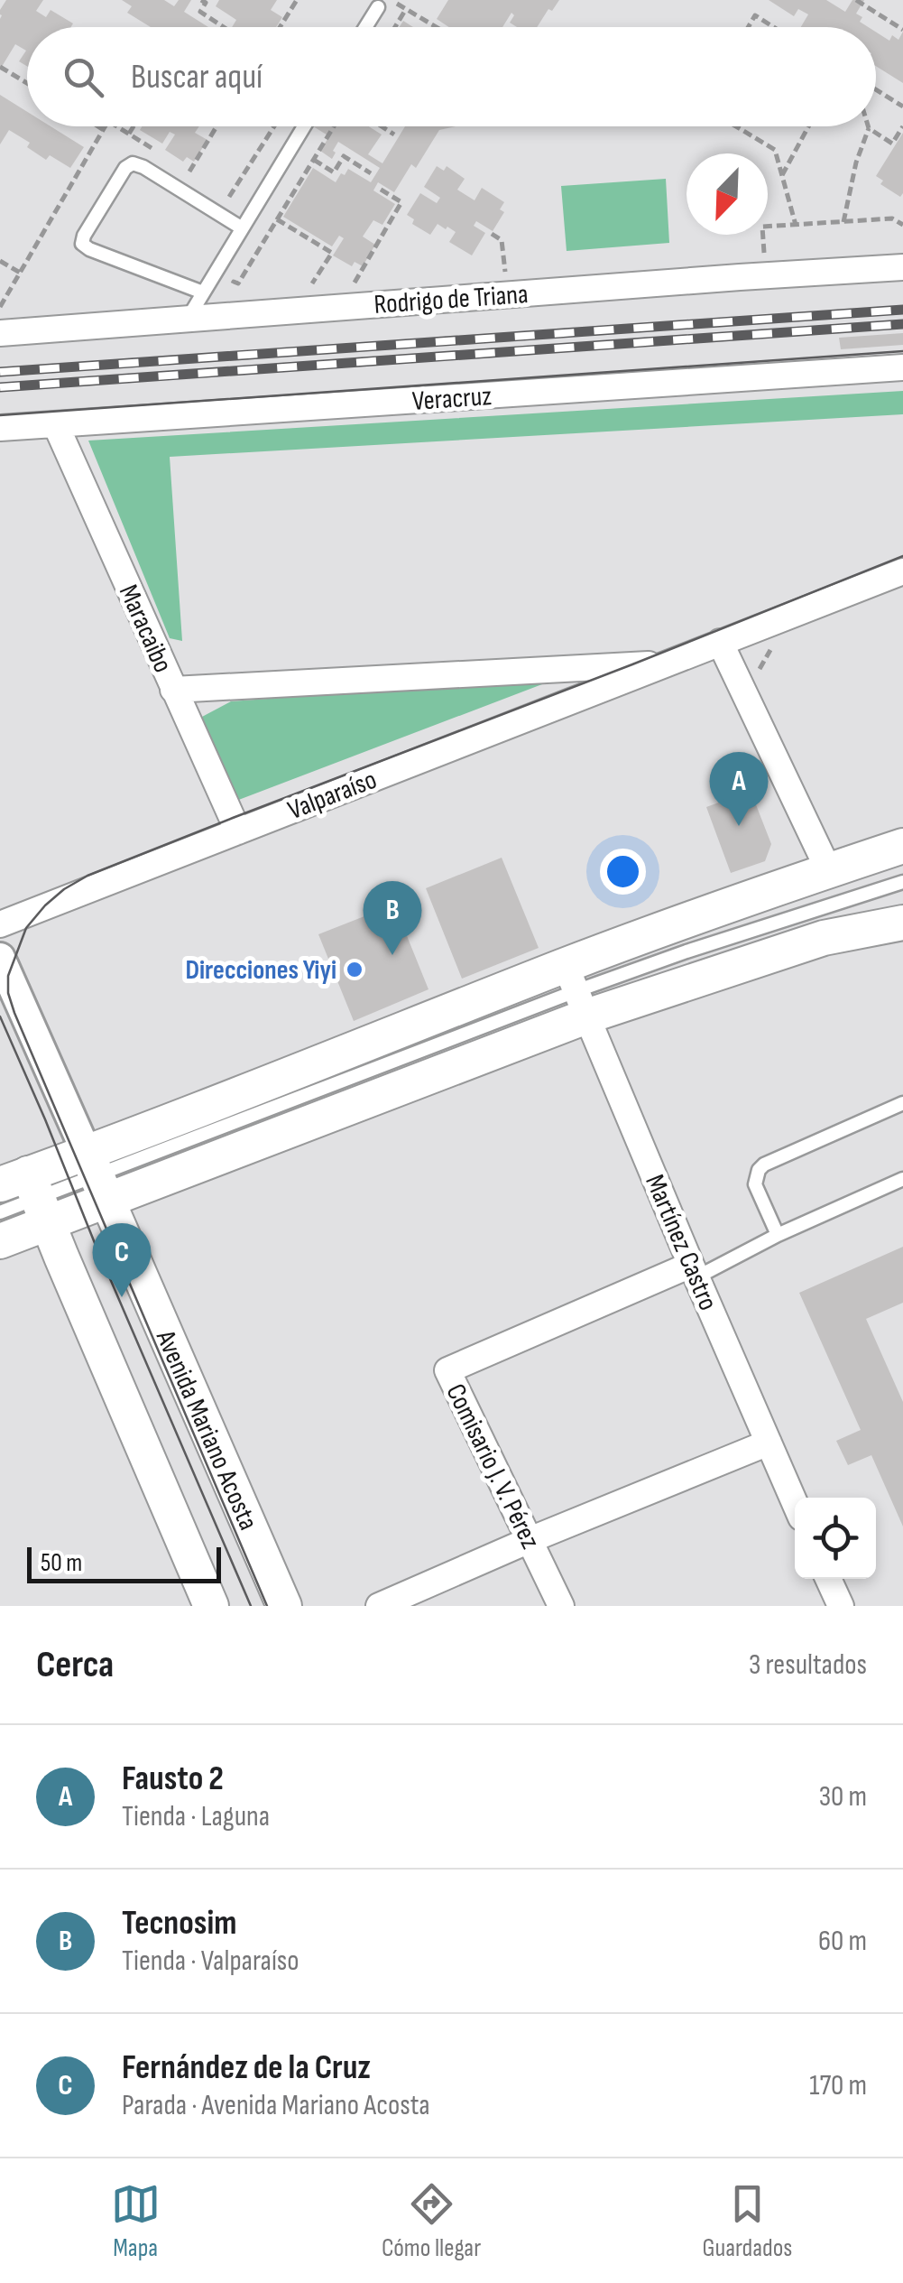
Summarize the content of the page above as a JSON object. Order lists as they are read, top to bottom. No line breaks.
{"streets":{"main road":["Avenida Mariano Acosta"],"street":["Rodrigo de Triana","Veracruz","Maracaibo","Valparaíso","Martínez Castro","Comisario J. V. Pérez"]},"crossings":[["Veracruz","Maracaibo"],["Maracaibo","Valparaíso"],["Martínez Castro","Comisario J. V. Pérez"]],"places":["Direcciones Yiyi"],"scale_bar":"50 m","north":"bottom left","page":{"search":"Buscar aquí","pins":["A","B","C"],"scale":"50 m","heading":["Cerca","3 resultados"],"list":[{"mark":"A","name":"Fausto 2","note":"Tienda · Laguna","value":"30 m"},{"mark":"B","name":"Tecnosim","note":"Tienda · Valparaíso","value":"60 m"},{"mark":"C","name":"Fernández de la Cruz","note":"Parada · Avenida Mariano Acosta","value":"170 m"}],"nav":["Mapa","Cómo llegar","Guardados"]}}
